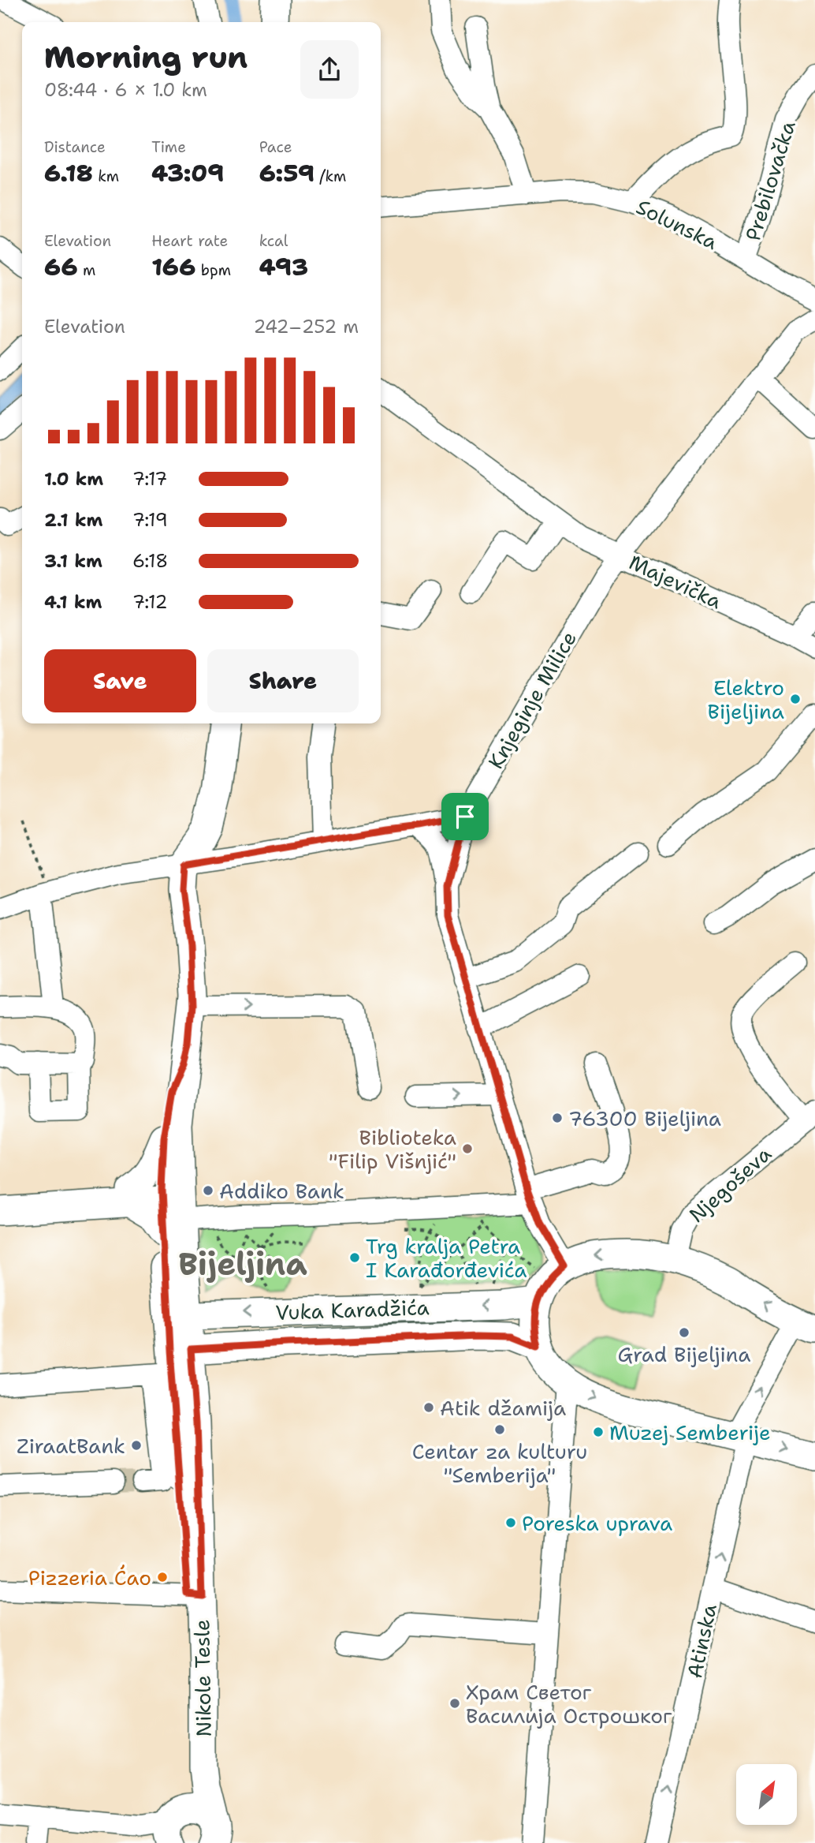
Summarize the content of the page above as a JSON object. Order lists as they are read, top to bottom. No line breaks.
{"streets":{"main road":["Vuka Karadžića","Nikole Tesle"],"street":["Prebilovačka","Solunska","Majevička","Knjeginje Milice","Njegoševa","Atinska"]},"crossings":[["Prebilovačka","Solunska"],["Majevička","Knjeginje Milice"],["Vuka Karadžića","Nikole Tesle"]],"districts":["Bijeljina"],"places":["Elektro Bijeljina","76300 Bijeljina","Biblioteka \"Filip Višnjić\"","Addiko Bank","Trg kralja Petra I Karađorđevića","Grad Bijeljina","Atik džamija","Centar za kulturu \"Semberija\"","Muzej Semberije","ZiraatBank","Poreska uprava","Pizzeria Ćao","Храм Светог Василија Острошког"],"north":"top right","page":{"heading":["Morning run","08:44 · 6 × 1.0 km"],"stats":[["Distance","6.18 km"],["Time","43:09"],["Pace","6:59 /km"],["Elevation","66 m"],["Heart rate","166 bpm"],["kcal","493"]],"chart":["Elevation","242–252 m"],"list":[{"name":"1.0 km","note":"7:17"},{"name":"2.1 km","note":"7:19"},{"name":"3.1 km","note":"6:18"},{"name":"4.1 km","note":"7:12"}],"buttons":["Save","Share"]}}
